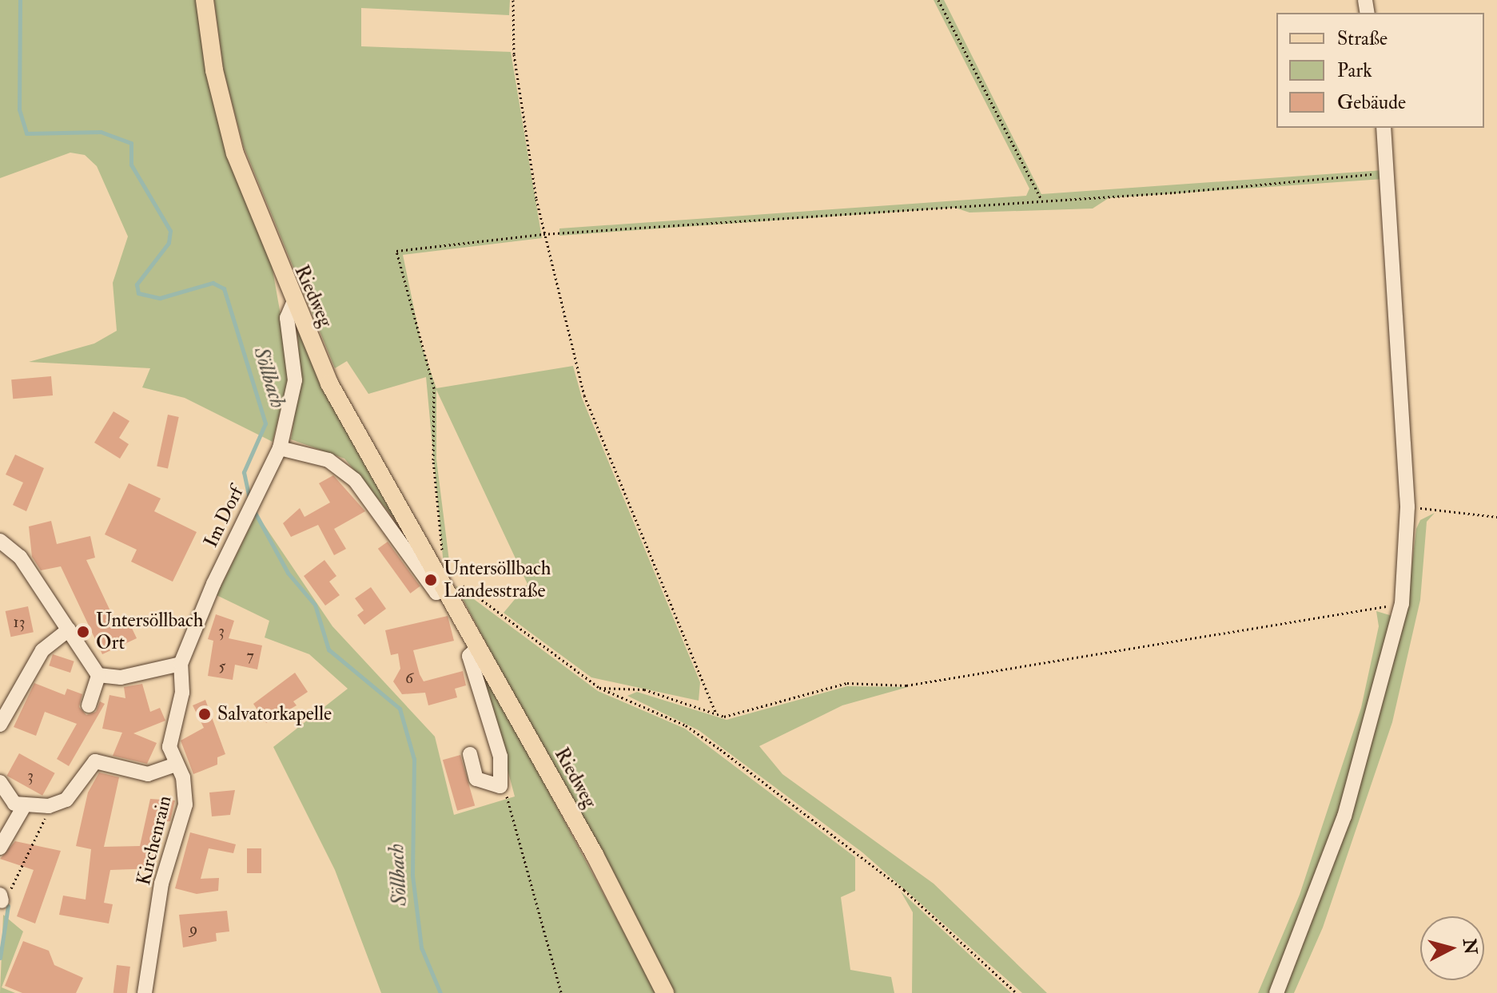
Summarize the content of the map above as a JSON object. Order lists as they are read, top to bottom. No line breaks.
{"streets":{"main road":["Riedweg"],"street":["Im Dorf","Kirchenrain"]},"crossings":[["Riedweg","Im Dorf"],["Im Dorf","Kirchenrain"]],"water":["Söllbach"],"places":["Untersöllbach Landesstraße","Untersöllbach Ort","Salvatorkapelle"],"house_numbers":["13","3","7","5","6","3","9"],"legend":["Straße","Park","Gebäude"],"north":"right"}
